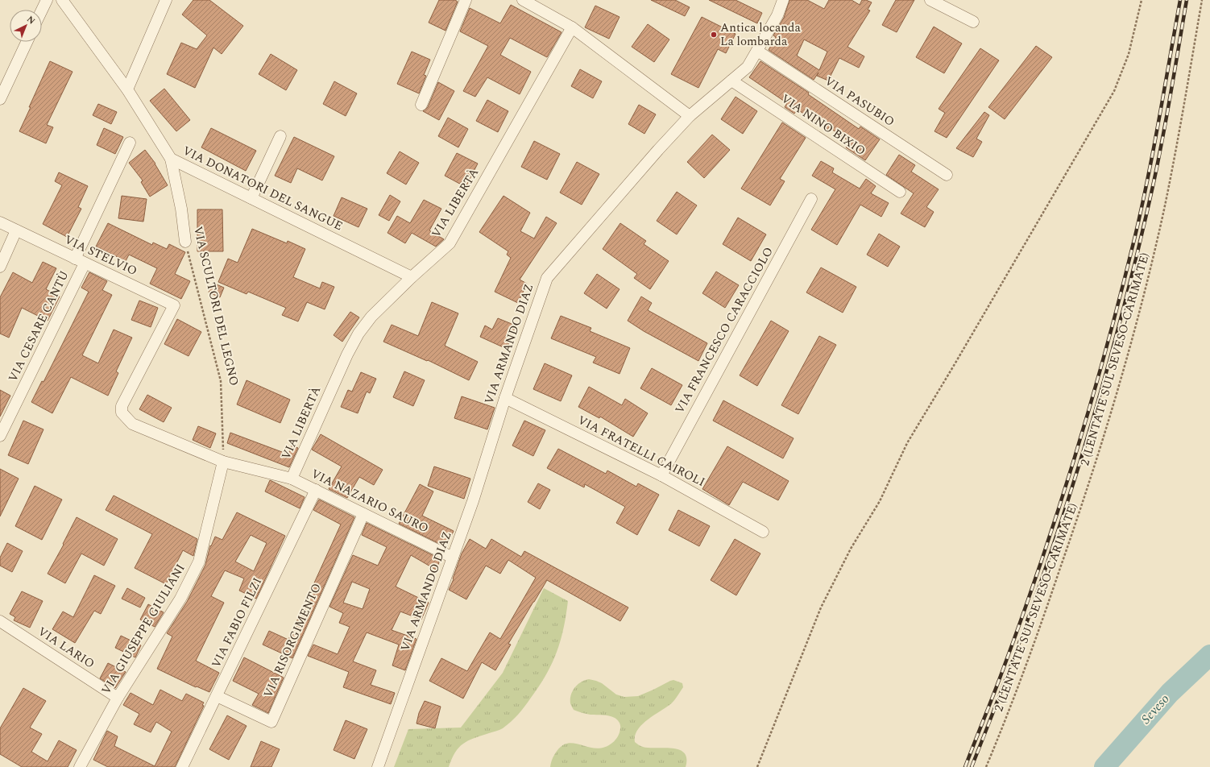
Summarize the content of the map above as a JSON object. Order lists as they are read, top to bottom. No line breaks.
{"streets":{"street":["VIA PASUBIO","VIA NINO BIXIO","VIA DONATORI DEL SANGUE","VIA LIBERTÀ","VIA STELVIO","VIA SCULTORI DEL LEGNO","VIA CESARE CANTÙ","VIA FRANCESCO CARACCIOLO","VIA ARMANDO DIAZ","VIA FRATELLI CAIROLI","VIA NAZARIO SAURO","VIA FABIO FILZI","VIA GIUSEPPE GIULIANI","VIA RISORGIMENTO","VIA LARIO"],"path":["2 (LENTATE SUL SEVESO-CARIMATE)"]},"crossings":[["VIA PASUBIO","VIA ARMANDO DIAZ"],["VIA NINO BIXIO","VIA ARMANDO DIAZ"],["VIA DONATORI DEL SANGUE","VIA LIBERTÀ"],["VIA DONATORI DEL SANGUE","VIA SCULTORI DEL LEGNO"],["VIA LIBERTÀ","VIA NAZARIO SAURO"],["VIA STELVIO","VIA CESARE CANTÙ"],["VIA STELVIO","VIA NAZARIO SAURO"],["VIA SCULTORI DEL LEGNO","VIA NAZARIO SAURO"],["VIA SCULTORI DEL LEGNO","VIA GIUSEPPE GIULIANI"],["VIA FRANCESCO CARACCIOLO","VIA FRATELLI CAIROLI"],["VIA ARMANDO DIAZ","VIA FRATELLI CAIROLI"],["VIA ARMANDO DIAZ","VIA NAZARIO SAURO"],["VIA NAZARIO SAURO","VIA FABIO FILZI"],["VIA NAZARIO SAURO","VIA GIUSEPPE GIULIANI"],["VIA NAZARIO SAURO","VIA RISORGIMENTO"],["VIA FABIO FILZI","VIA RISORGIMENTO"],["VIA GIUSEPPE GIULIANI","VIA LARIO"]],"water":["Seveso"],"places":["Antica locanda La lombarda"],"north":"top right"}
